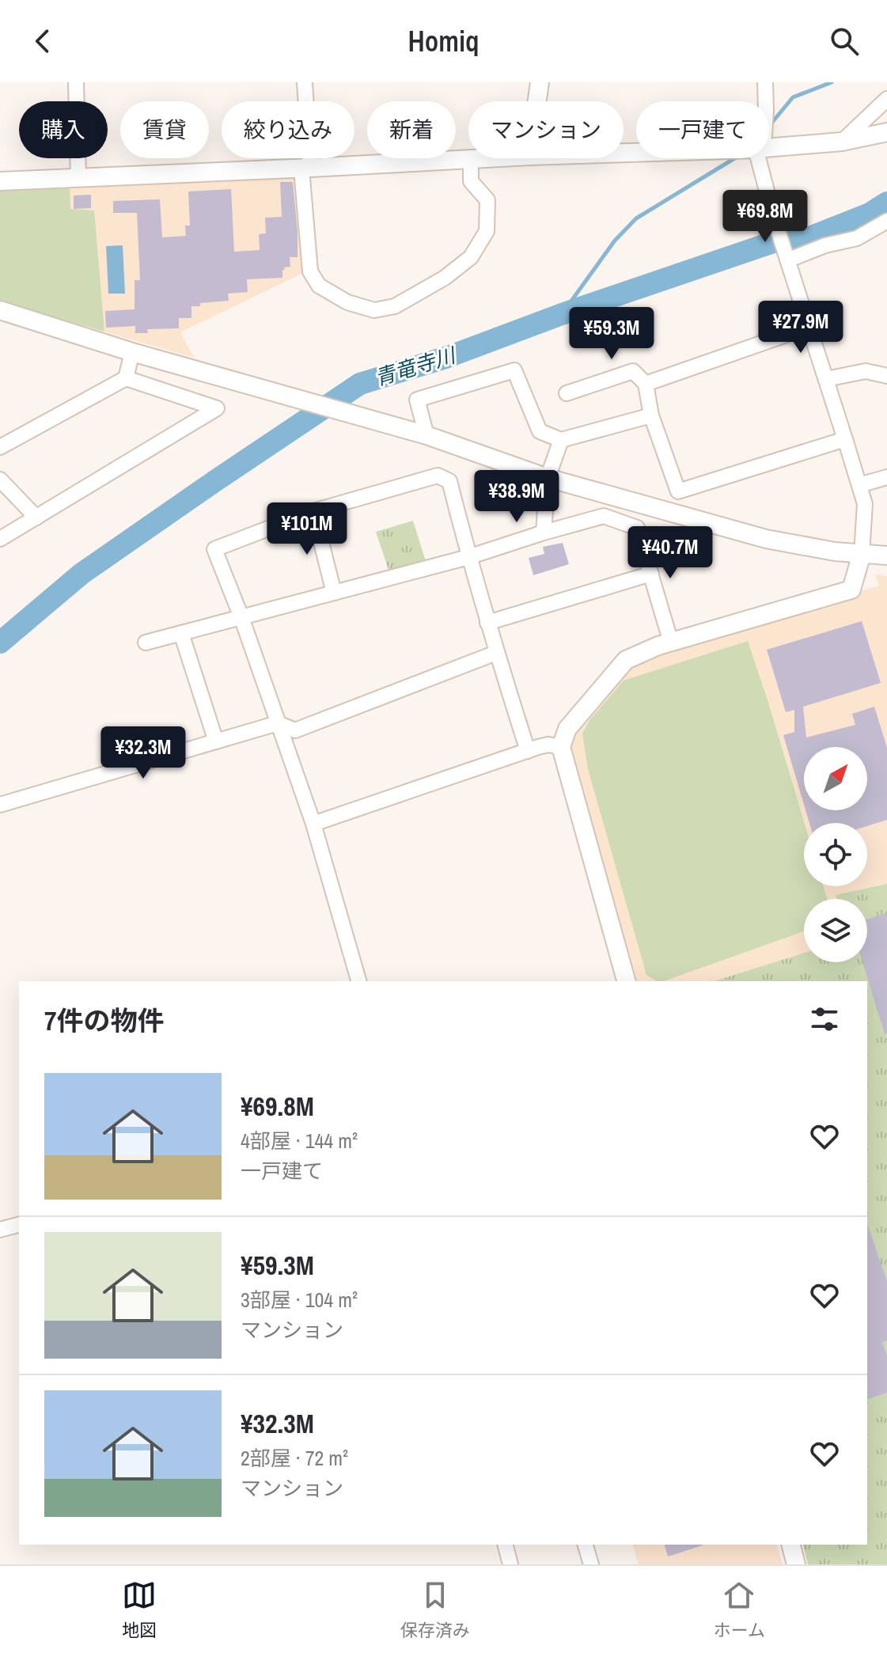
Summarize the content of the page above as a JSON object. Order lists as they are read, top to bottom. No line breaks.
{"water":["青竜寺川"],"north":"top right","page":{"header":"Homiq","chip":["購入","賃貸","絞り込み","新着","マンション","一戸建て"],"price":["¥69.8M","¥27.9M","¥59.3M","¥38.9M","¥101M","¥40.7M","¥32.3M"],"heading":"7件の物件","list":[{"name":"¥69.8M","note":"4部屋 · 144 m² · 一戸建て"},{"name":"¥59.3M","note":"3部屋 · 104 m² · マンション"},{"name":"¥32.3M","note":"2部屋 · 72 m² · マンション"}],"tabs":["地図","保存済み","ホーム"]}}
